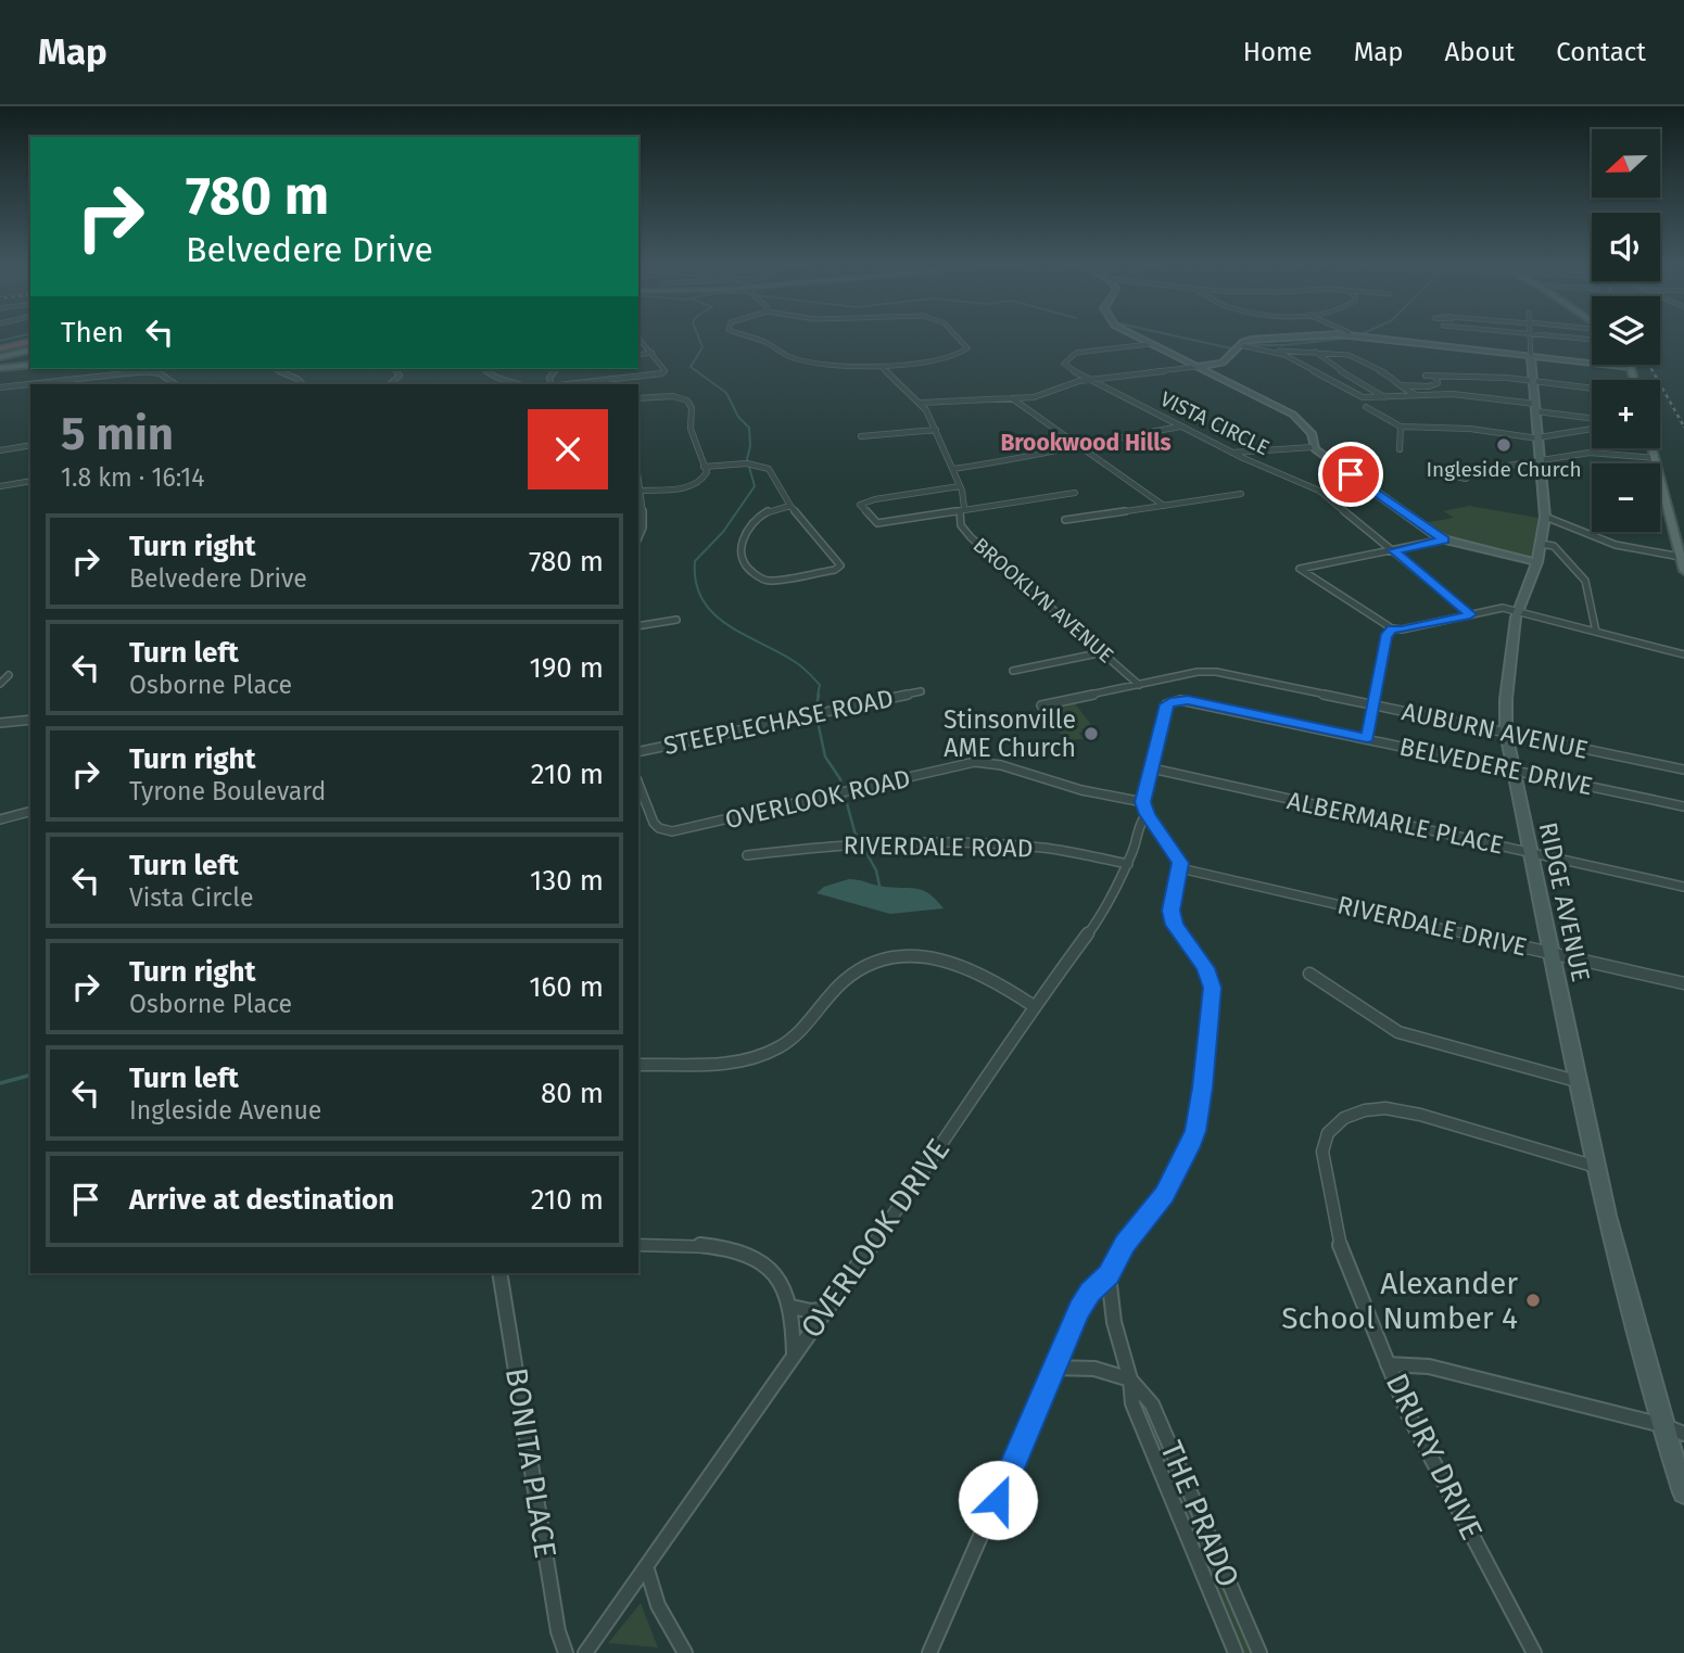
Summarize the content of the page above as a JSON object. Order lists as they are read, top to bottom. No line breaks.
{"streets":{"street":["VISTA CIRCLE","BROOKLYN AVENUE","STEEPLECHASE ROAD","AUBURN AVENUE","BELVEDERE DRIVE","OVERLOOK ROAD","ALBERMARLE PLACE","RIVERDALE ROAD","RIDGE AVENUE","RIVERDALE DRIVE","OVERLOOK DRIVE","DRURY DRIVE","BONITA PLACE","THE PRADO"]},"crossings":[["VISTA CIRCLE","RIDGE AVENUE"],["BROOKLYN AVENUE","AUBURN AVENUE"],["AUBURN AVENUE","RIDGE AVENUE"],["BELVEDERE DRIVE","RIDGE AVENUE"],["BELVEDERE DRIVE","OVERLOOK DRIVE"],["OVERLOOK ROAD","OVERLOOK DRIVE"],["ALBERMARLE PLACE","RIDGE AVENUE"],["ALBERMARLE PLACE","OVERLOOK DRIVE"],["RIVERDALE ROAD","OVERLOOK DRIVE"],["RIDGE AVENUE","RIVERDALE DRIVE"],["RIDGE AVENUE","DRURY DRIVE"]],"districts":["Brookwood Hills"],"places":["Ingleside Church","Stinsonville AME Church","Alexander School Number 4"],"north":"left","page":{"header":"Map","nav":["Home","Map","About","Contact"],"map_buttons":["+","−"],"turn":["780 m","Belvedere Drive"],"then":"Then","heading":["5 min","1.8 km · 16:14"],"list":[{"name":"Turn right","note":"Belvedere Drive","value":"780 m"},{"name":"Turn left","note":"Osborne Place","value":"190 m"},{"name":"Turn right","note":"Tyrone Boulevard","value":"210 m"},{"name":"Turn left","note":"Vista Circle","value":"130 m"},{"name":"Turn right","note":"Osborne Place","value":"160 m"},{"name":"Turn left","note":"Ingleside Avenue","value":"80 m"},{"name":"Arrive at destination","value":"210 m"}]}}
